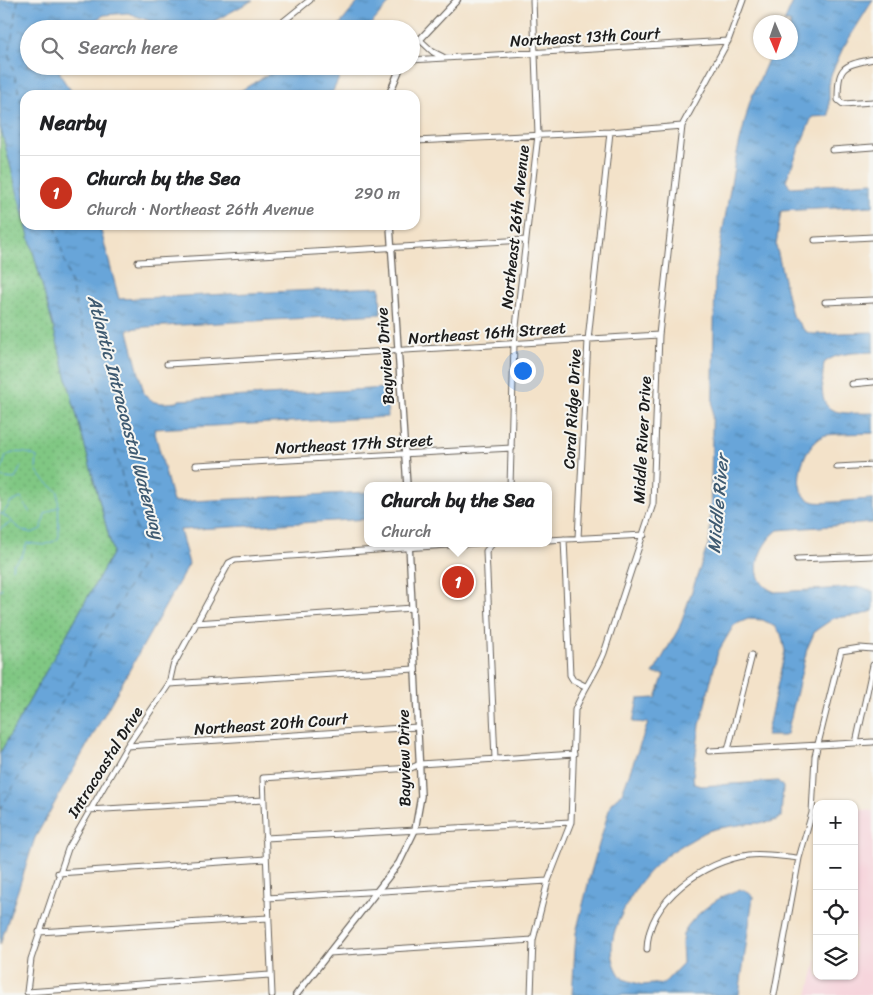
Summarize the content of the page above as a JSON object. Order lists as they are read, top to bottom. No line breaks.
{"streets":{"street":["Northeast 13th Court","Northeast 26th Avenue","Northeast 16th Street","Bayview Drive","Coral Ridge Drive","Middle River Drive","Northeast 17th Street","Northeast 20th Court","Intracoastal Drive"]},"crossings":[["Northeast 13th Court","Northeast 26th Avenue"],["Northeast 13th Court","Middle River Drive"],["Northeast 26th Avenue","Northeast 16th Street"],["Northeast 26th Avenue","Northeast 17th Street"],["Northeast 16th Street","Bayview Drive"],["Northeast 16th Street","Coral Ridge Drive"],["Northeast 16th Street","Middle River Drive"],["Bayview Drive","Northeast 17th Street"],["Bayview Drive","Northeast 20th Court"],["Northeast 20th Court","Intracoastal Drive"]],"water":["Atlantic Intracoastal Waterway","Middle River"],"north":"bottom","page":{"search":"Search here","heading":"Nearby","list":[{"mark":"1","name":"Church by the Sea","note":"Church · Northeast 26th Avenue","value":"290 m"}],"popup":["Church by the Sea","Church"],"pins":"1","map_buttons":["+","−"]}}
